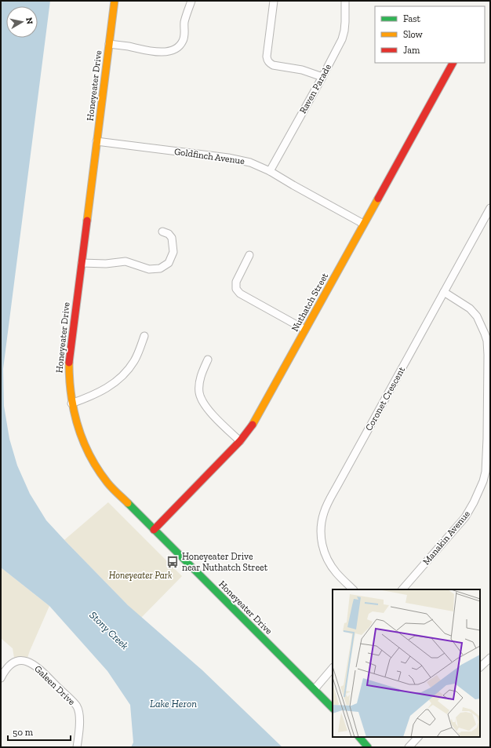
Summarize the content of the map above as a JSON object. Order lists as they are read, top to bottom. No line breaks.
{"streets":{"street":["Honeyeater Drive","Raven Parade","Goldfinch Avenue","Nuthatch Street","Coronet Crescent","Manakin Avenue","Galeen Drive"]},"crossings":[["Honeyeater Drive","Goldfinch Avenue"],["Honeyeater Drive","Nuthatch Street"],["Raven Parade","Goldfinch Avenue"],["Goldfinch Avenue","Nuthatch Street"],["Coronet Crescent","Manakin Avenue"]],"water":["Stony Creek","Lake Heron"],"parks":["Honeyeater Park"],"places":{"bus stop":["Honeyeater Drive near Nuthatch Street"]},"legend":["Fast","Slow","Jam"],"scale_bar":"50 m","north":"right"}
